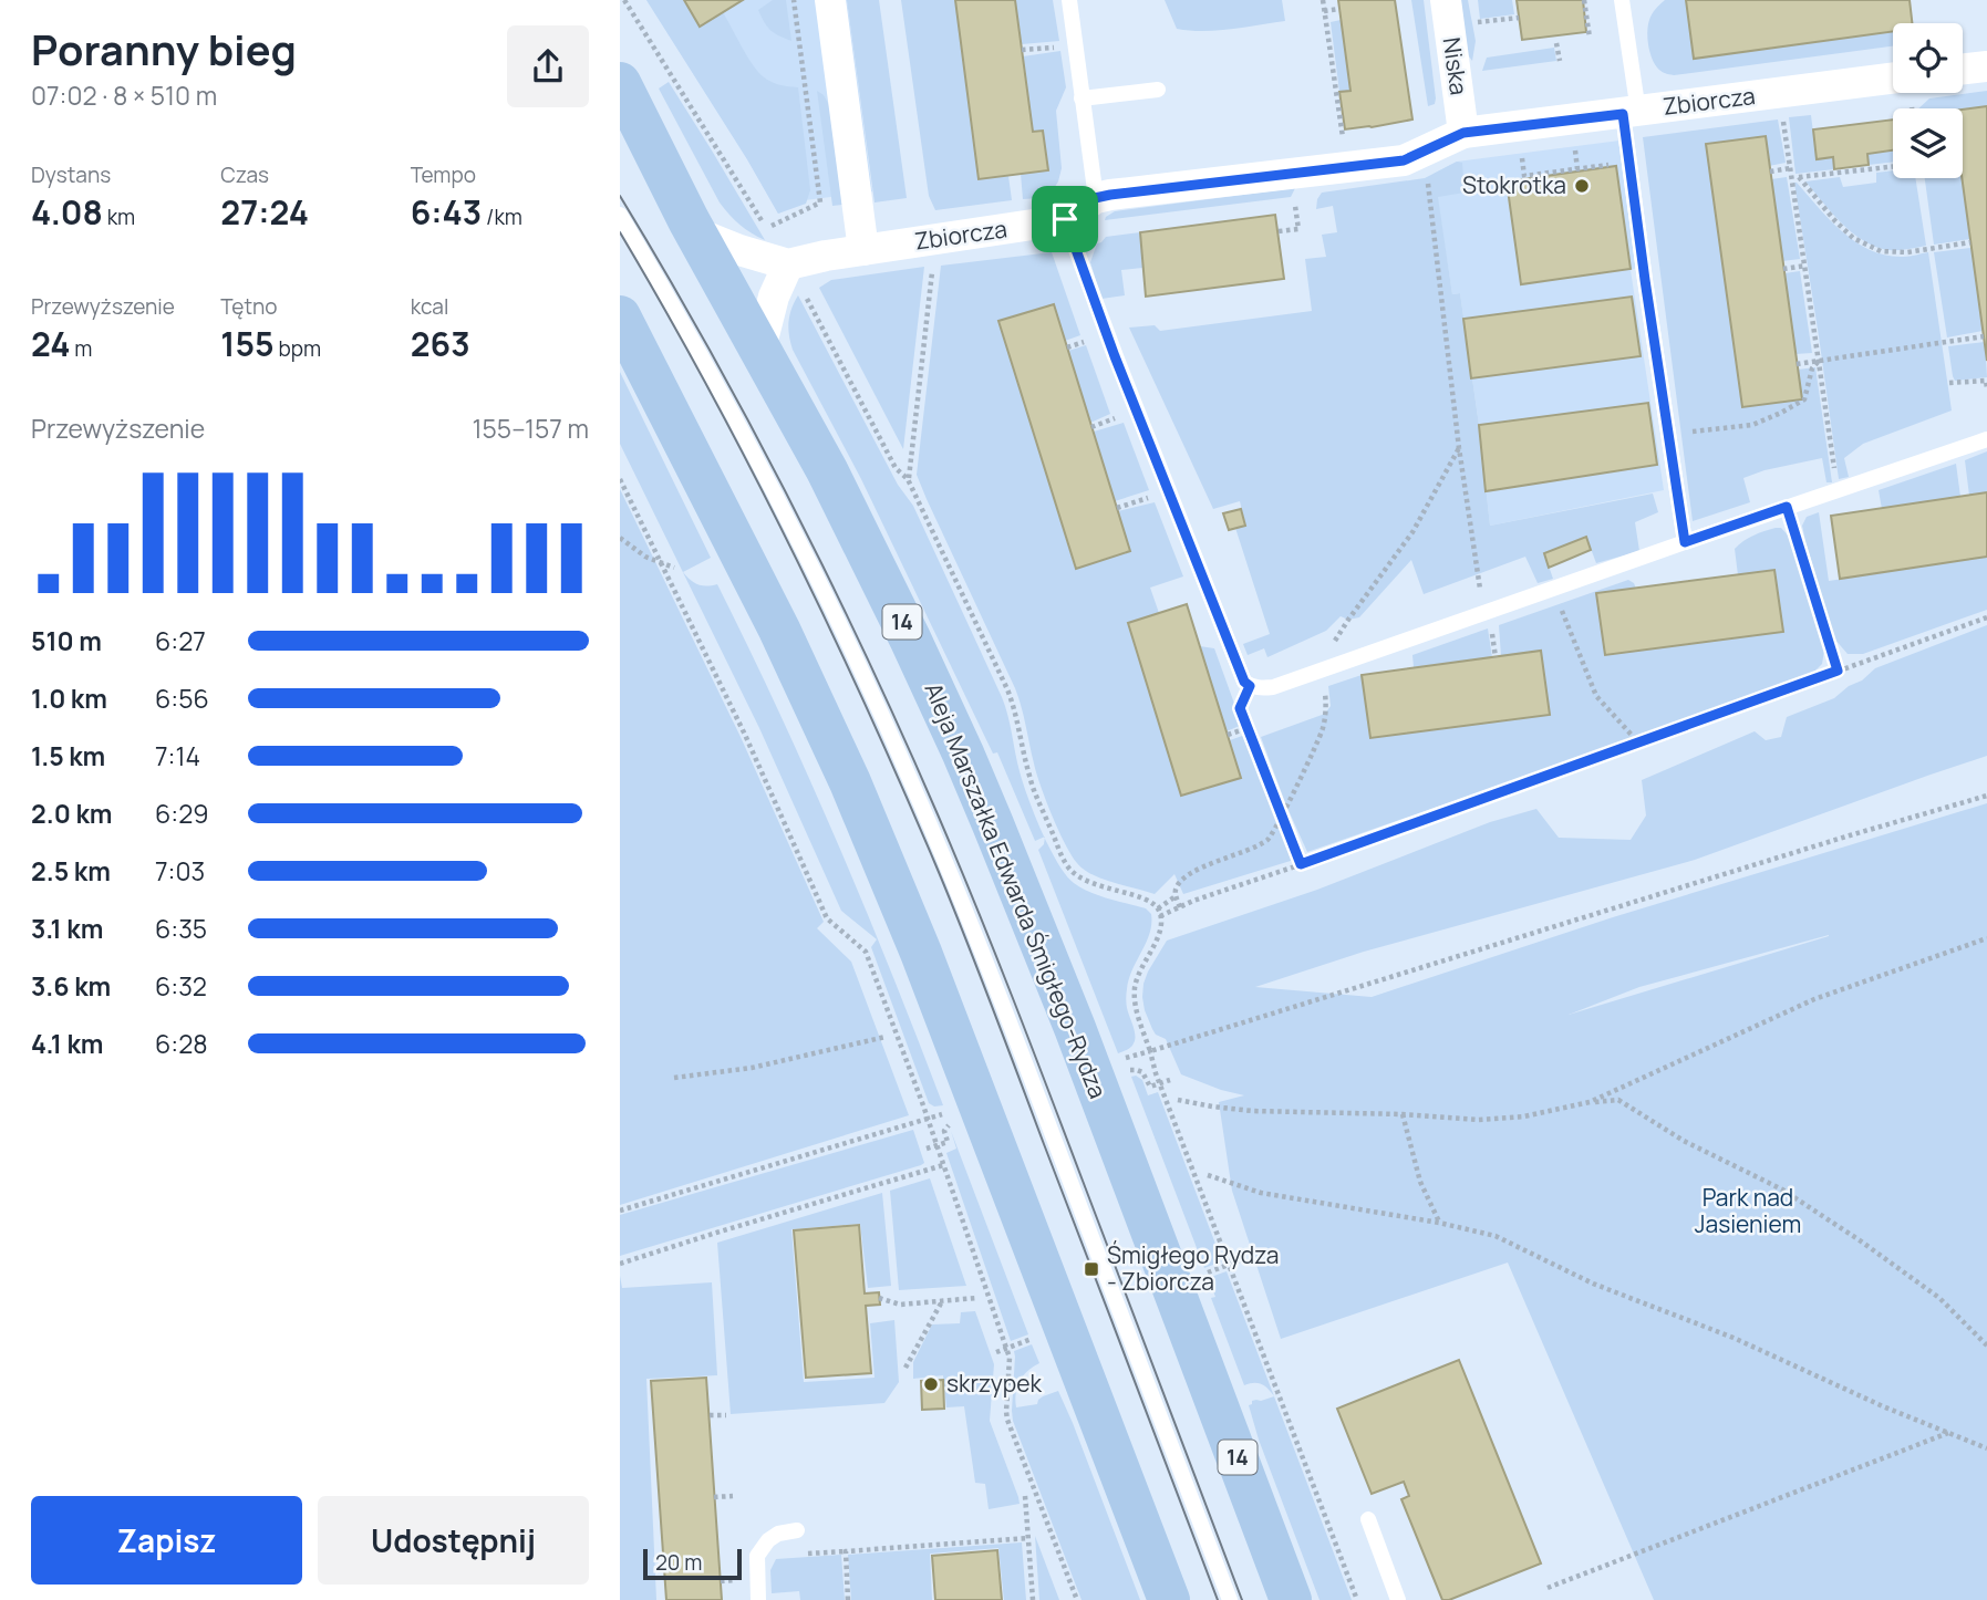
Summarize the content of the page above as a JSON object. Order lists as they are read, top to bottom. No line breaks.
{"streets":{"main road":["14","Aleja Marszałka Edwarda Śmigłego-Rydza"],"street":["Niska","Zbiorcza"]},"crossings":[["Niska","Zbiorcza"],["Zbiorcza","Aleja Marszałka Edwarda Śmigłego-Rydza"]],"parks":["Park nad Jasieniem"],"places":{"other":["Stokrotka","skrzypek"],"transit":["Śmigłego Rydza - Zbiorcza"]},"scale_bar":"20 m","page":{"heading":["Poranny bieg","07:02 · 8 × 510 m"],"stats":[["Dystans","4.08 km"],["Czas","27:24"],["Tempo","6:43 /km"],["Przewyższenie","24 m"],["Tętno","155 bpm"],["kcal","263"]],"chart":["Przewyższenie","155–157 m"],"list":[{"name":"510 m","note":"6:27"},{"name":"1.0 km","note":"6:56"},{"name":"1.5 km","note":"7:14"},{"name":"2.0 km","note":"6:29"},{"name":"2.5 km","note":"7:03"},{"name":"3.1 km","note":"6:35"},{"name":"3.6 km","note":"6:32"},{"name":"4.1 km","note":"6:28"}],"buttons":["Zapisz","Udostępnij"],"scale":"20 m"}}
